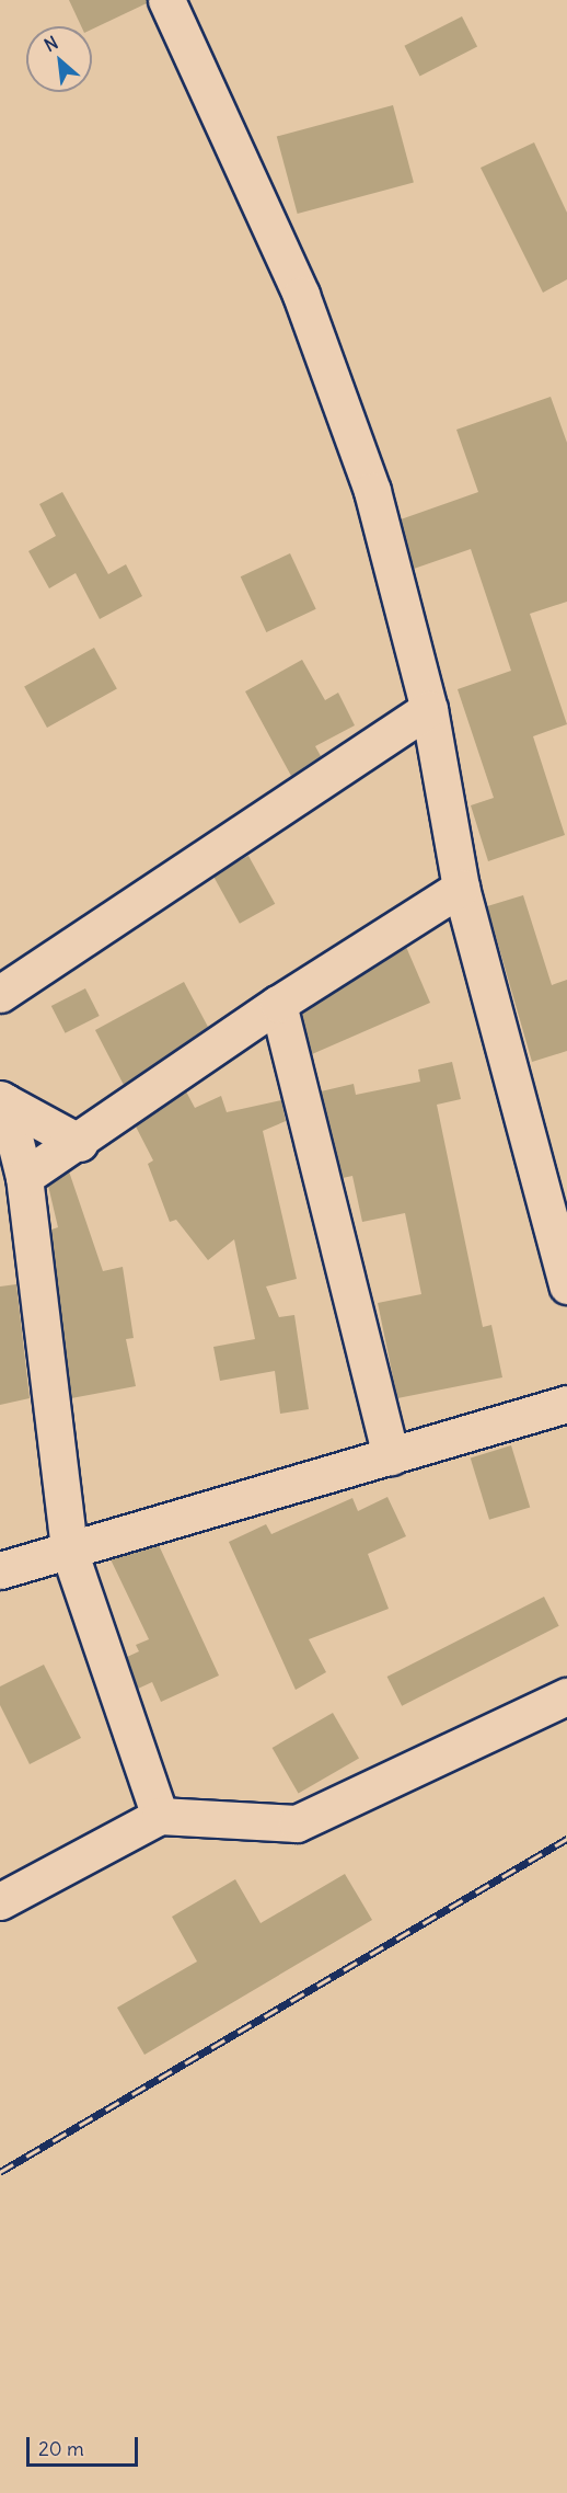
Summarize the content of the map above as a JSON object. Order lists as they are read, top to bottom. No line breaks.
{"scale_bar":"20 m","north":"top left"}
